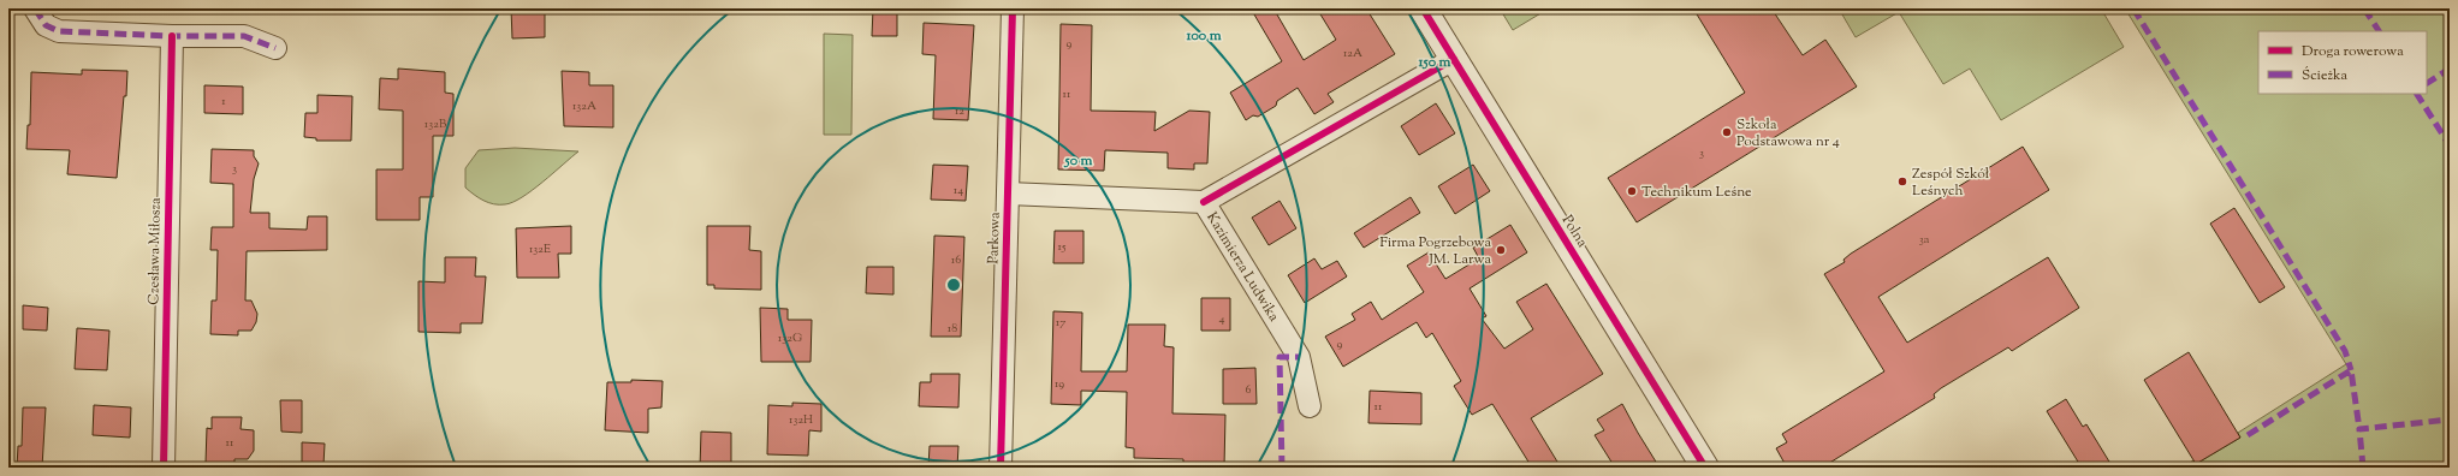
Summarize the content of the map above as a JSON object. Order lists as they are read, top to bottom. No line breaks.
{"streets":{"street":["Polna","Parkowa","Czesława Miłosza","Kazimierza Ludwika"]},"crossings":[["Parkowa","Kazimierza Ludwika"]],"places":["Szkoła Podstawowa nr 4","Zespół Szkół Leśnych","Technikum Leśne","Firma Pogrzebowa JM. Larwa"],"house_numbers":["9","12A","11","1","132A","12","132B","3","3","14","3a","15","132E","16","4","17","18","132G","9","19","6","11","132H","11"],"legend":["Droga rowerowa","Ścieżka"],"rings":["100 m","150 m","50 m"]}
